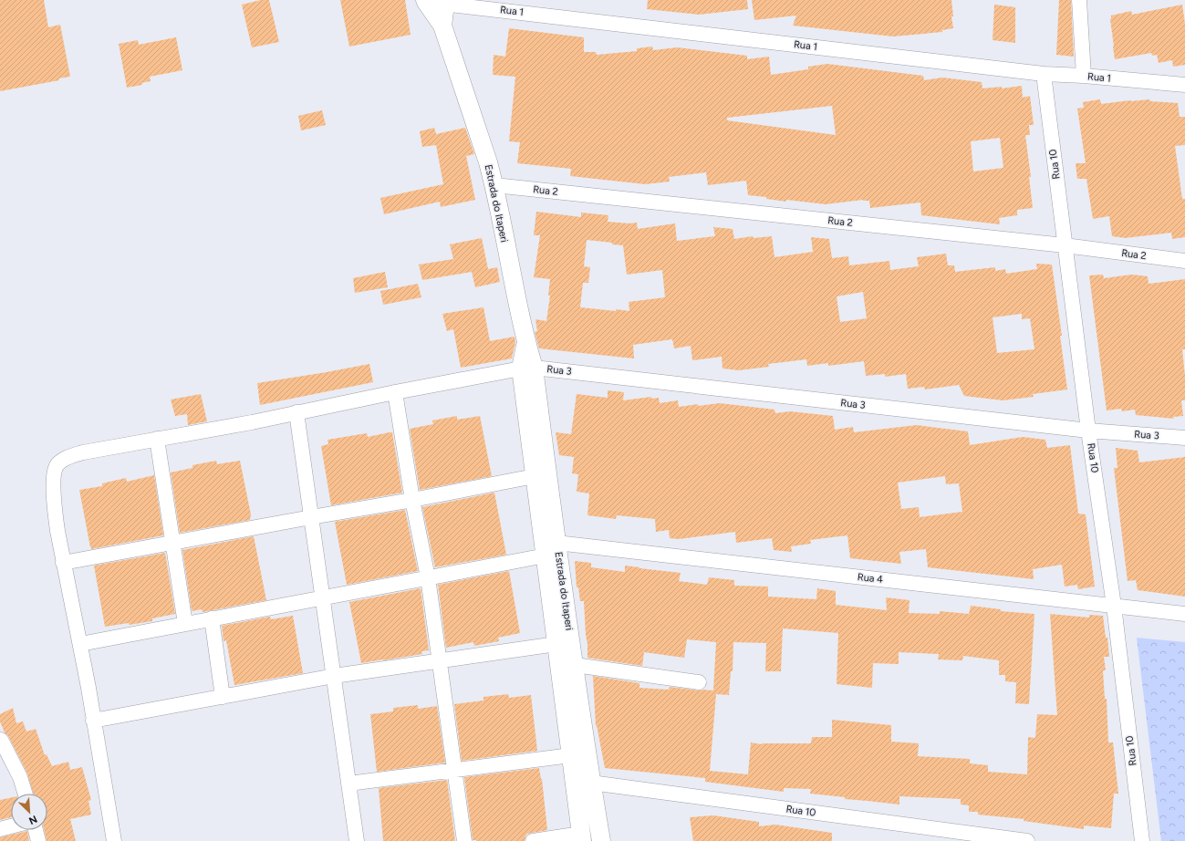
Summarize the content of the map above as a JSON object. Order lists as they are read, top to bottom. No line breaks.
{"streets":{"street":["Rua 1","Rua 10","Rua 2","Estrada do Itaperi","Rua 3","Rua 4"]},"crossings":[["Rua 1","Rua 10"],["Rua 1","Estrada do Itaperi"],["Rua 10","Rua 2"],["Rua 10","Estrada do Itaperi"],["Rua 10","Rua 3"],["Rua 10","Rua 4"],["Rua 2","Estrada do Itaperi"],["Estrada do Itaperi","Rua 3"],["Estrada do Itaperi","Rua 4"],["Rua 3","Rua 4"]],"north":"bottom right"}
